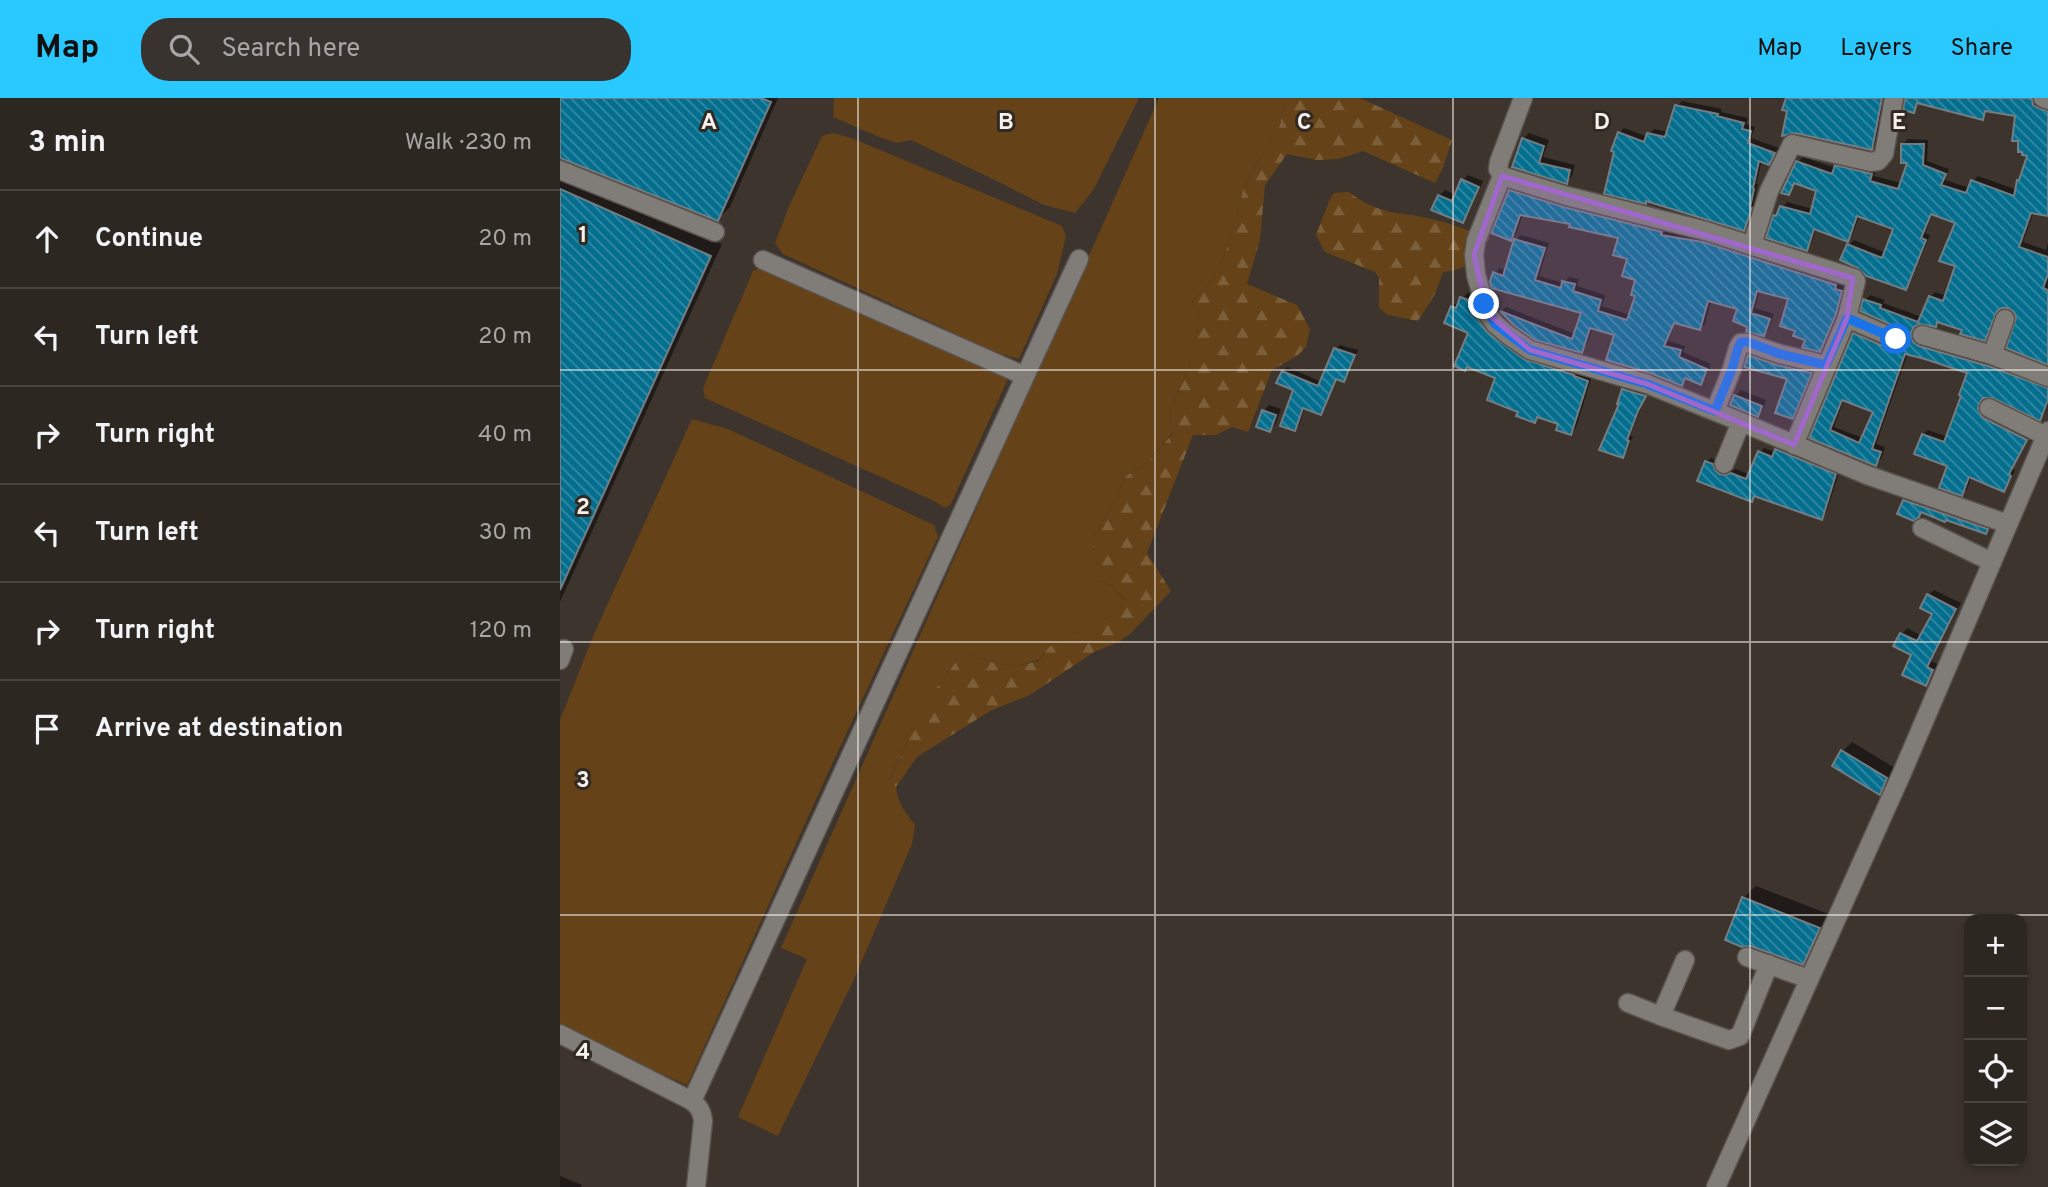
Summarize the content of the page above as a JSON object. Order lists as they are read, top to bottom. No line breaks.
{"page":{"header":"Map","search":"Search here","nav":["Map","Layers","Share"],"heading":["3 min","Walk · 230 m"],"list":[["Continue","20 m"],["Turn left","20 m"],["Turn right","40 m"],["Turn left","30 m"],["Turn right","120 m"],"Arrive at destination"],"map_buttons":["+","−"]},"grid":{"columns":["A","B","C","D","E"],"rows":["1","2","3","4"]}}
